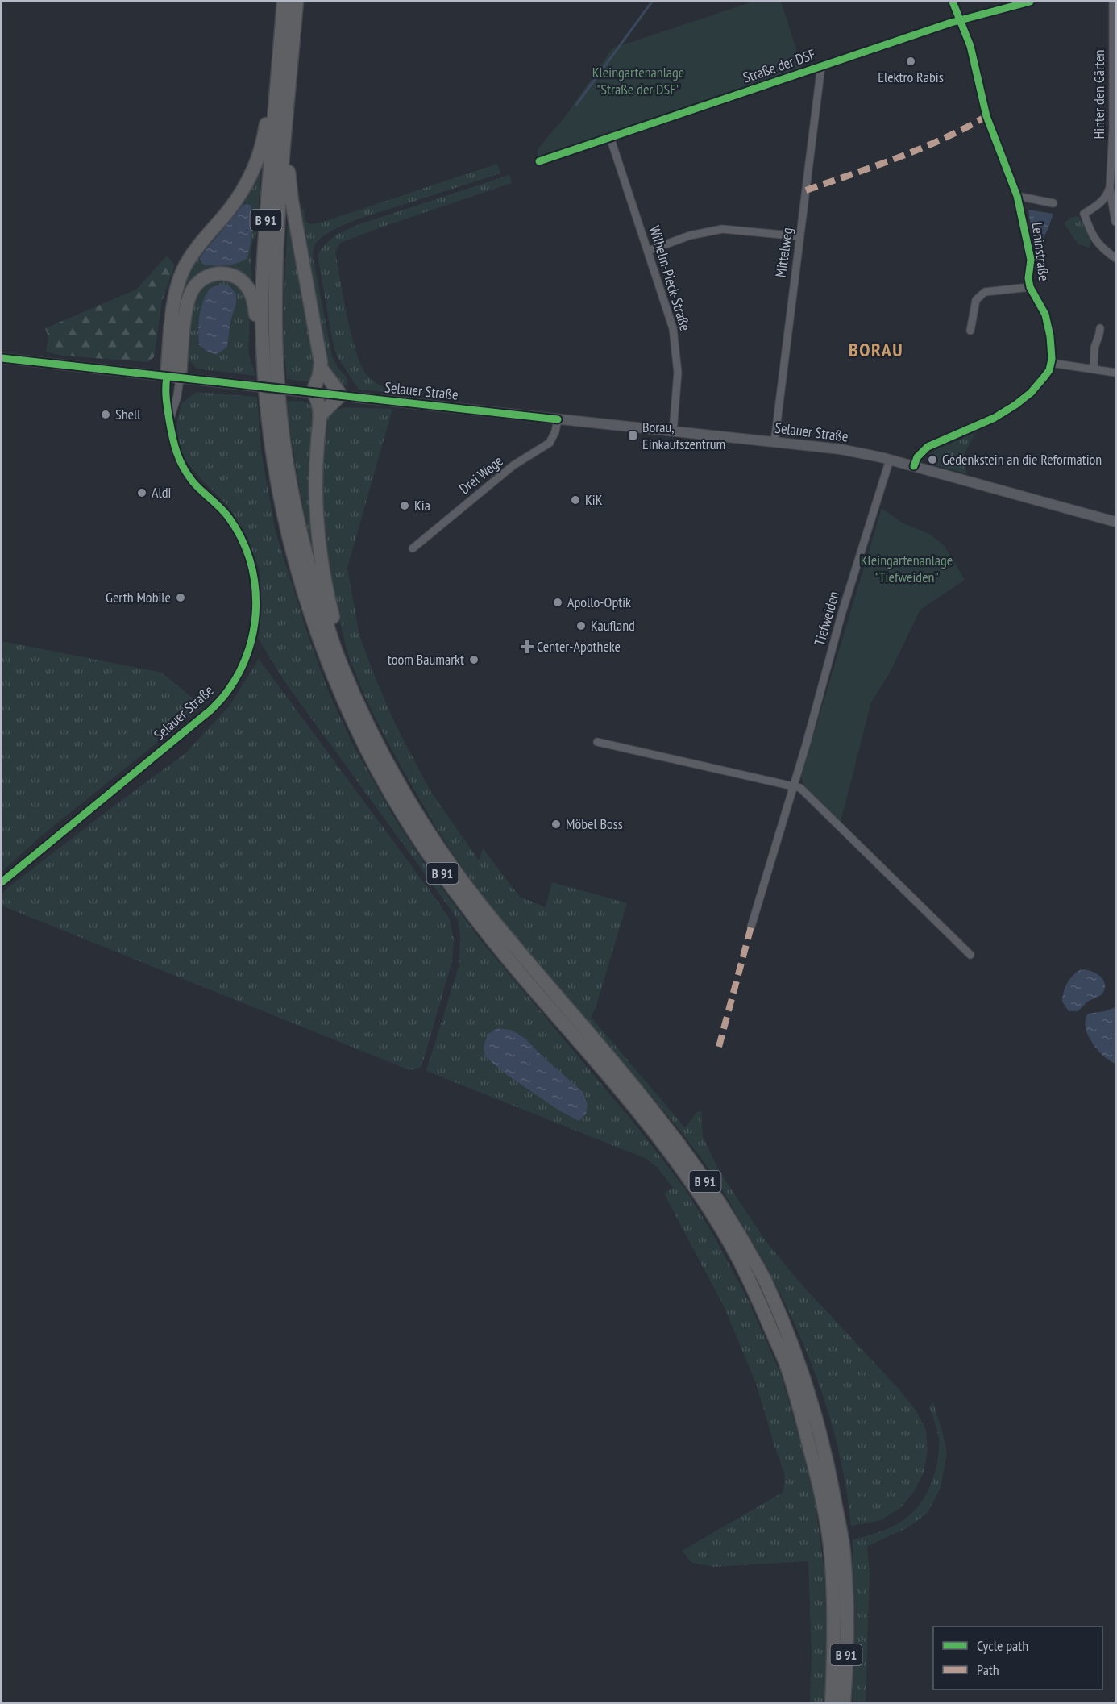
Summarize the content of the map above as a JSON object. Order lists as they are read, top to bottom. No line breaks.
{"streets":{"highway":["B 91"],"main road":["Selauer Straße"],"street":["Straße der DSF","Hinter den Gärten","Leninstraße","Mittelweg","Wilhelm-Pieck-Straße","Drei Wege","Tiefweiden"]},"crossings":[["Straße der DSF","Leninstraße"],["Straße der DSF","Mittelweg"],["Straße der DSF","Wilhelm-Pieck-Straße"],["Mittelweg","Selauer Straße"],["Wilhelm-Pieck-Straße","Selauer Straße"],["Selauer Straße","Drei Wege"],["Selauer Straße","Tiefweiden"]],"districts":["BORAU"],"parks":["Kleingartenanlage \"Straße der DSF\"","Kleingartenanlage \"Tiefweiden\""],"places":{"other":["Elektro Rabis","Shell","Gedenkstein an die Reformation","Aldi","KiK","Kia","Gerth Mobile","Apollo-Optik","Kaufland","toom Baumarkt","Möbel Boss"],"transit":["Borau, Einkaufszentrum"],"health":["Center-Apotheke"]},"legend":["Cycle path","Path"]}
